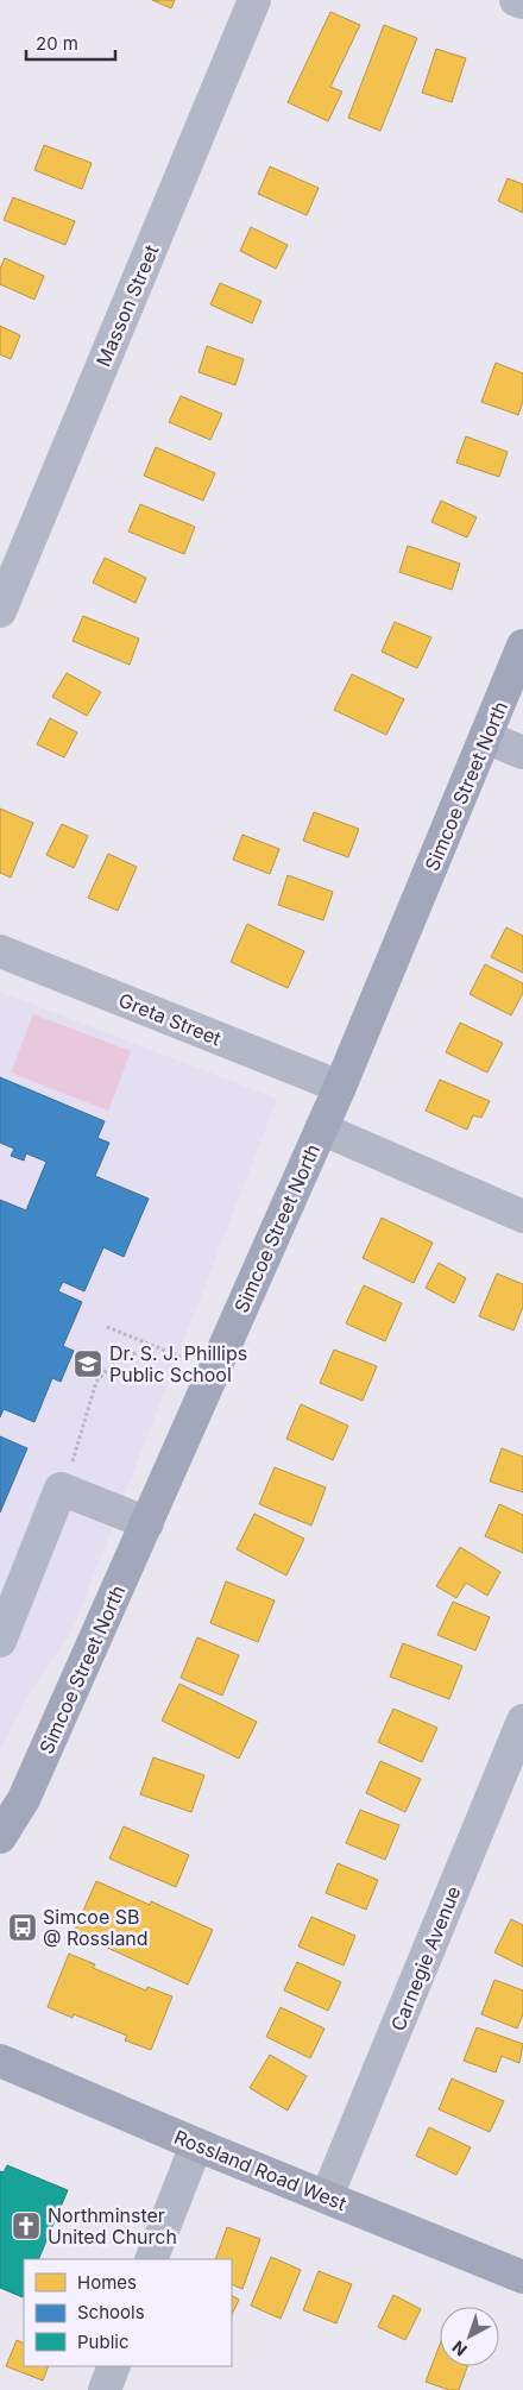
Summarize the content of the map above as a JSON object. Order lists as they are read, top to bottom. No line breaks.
{"streets":{"main road":["Simcoe Street North","Rossland Road West"],"street":["Masson Street","Greta Street","Carnegie Avenue"]},"crossings":[["Simcoe Street North","Greta Street"],["Carnegie Avenue","Rossland Road West"]],"places":{"school or university":["Dr. S. J. Phillips Public School"],"bus stop":["Simcoe SB @ Rossland"],"church":["Northminster United Church"]},"legend":["Homes","Schools","Public"],"scale_bar":"20 m","north":"bottom left"}
